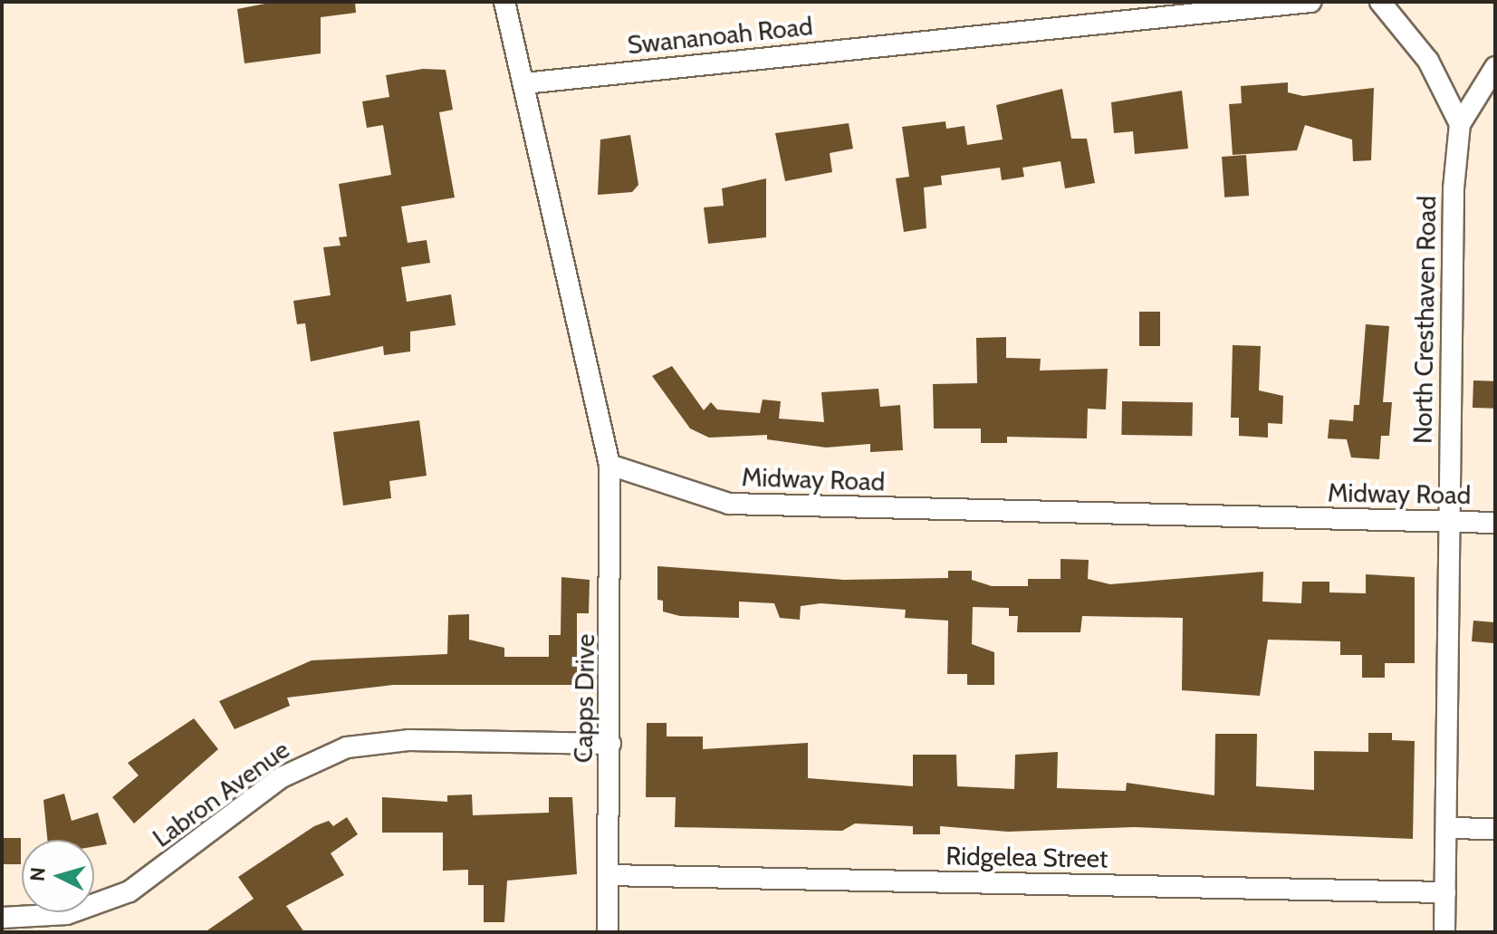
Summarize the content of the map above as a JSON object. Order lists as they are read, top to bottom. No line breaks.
{"streets":{"street":["Swananoah Road","North Cresthaven Road","Midway Road","Capps Drive","Labron Avenue","Ridgelea Street"]},"crossings":[["North Cresthaven Road","Midway Road"],["North Cresthaven Road","Ridgelea Street"],["Midway Road","Capps Drive"],["Capps Drive","Labron Avenue"],["Capps Drive","Ridgelea Street"]],"north":"left"}
